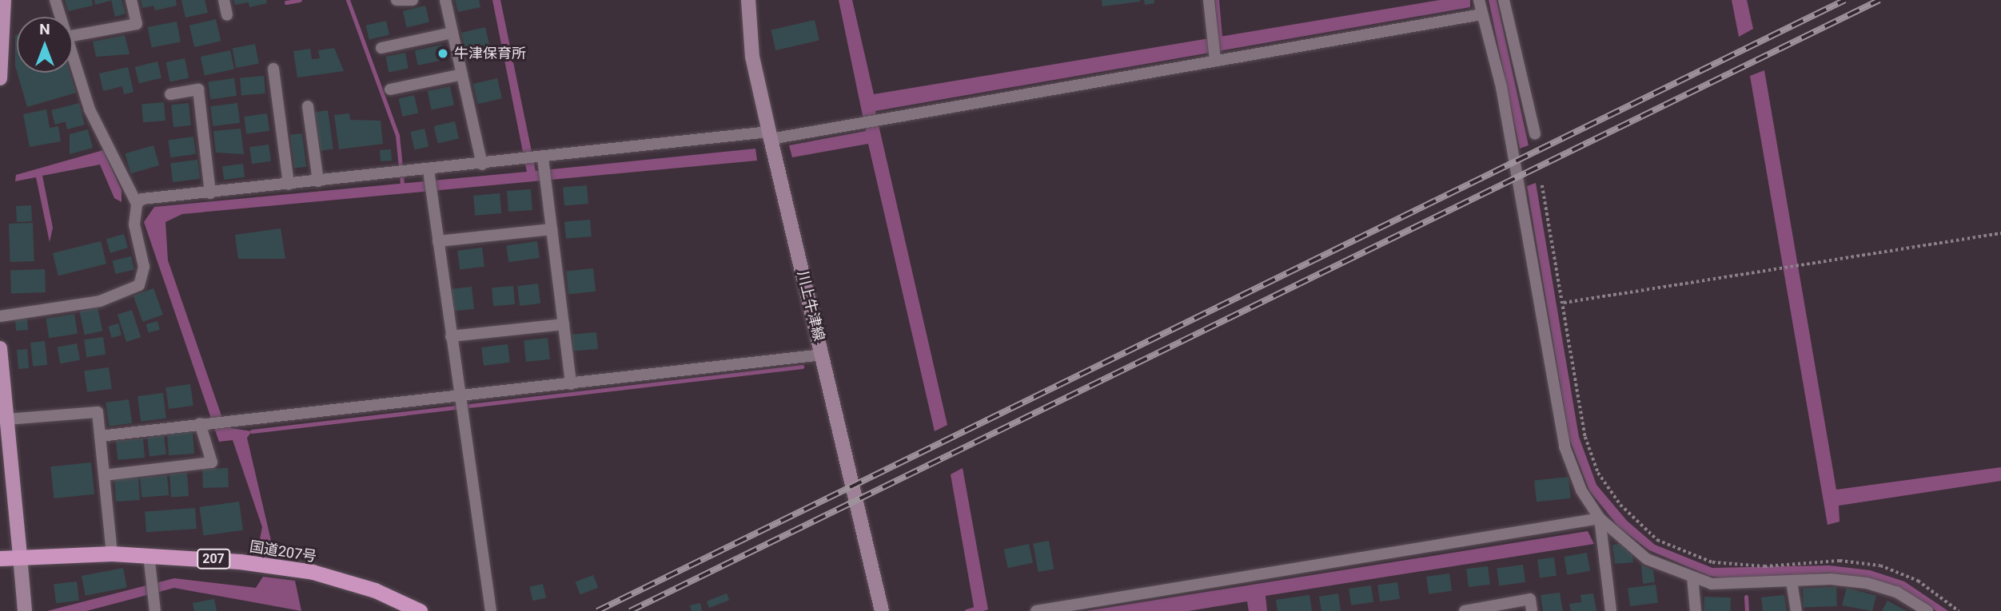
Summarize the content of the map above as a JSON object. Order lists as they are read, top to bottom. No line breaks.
{"streets":{"highway":["国道207号","207"],"main road":["川上牛津線"]},"places":["牛津保育所"],"north":"top"}
